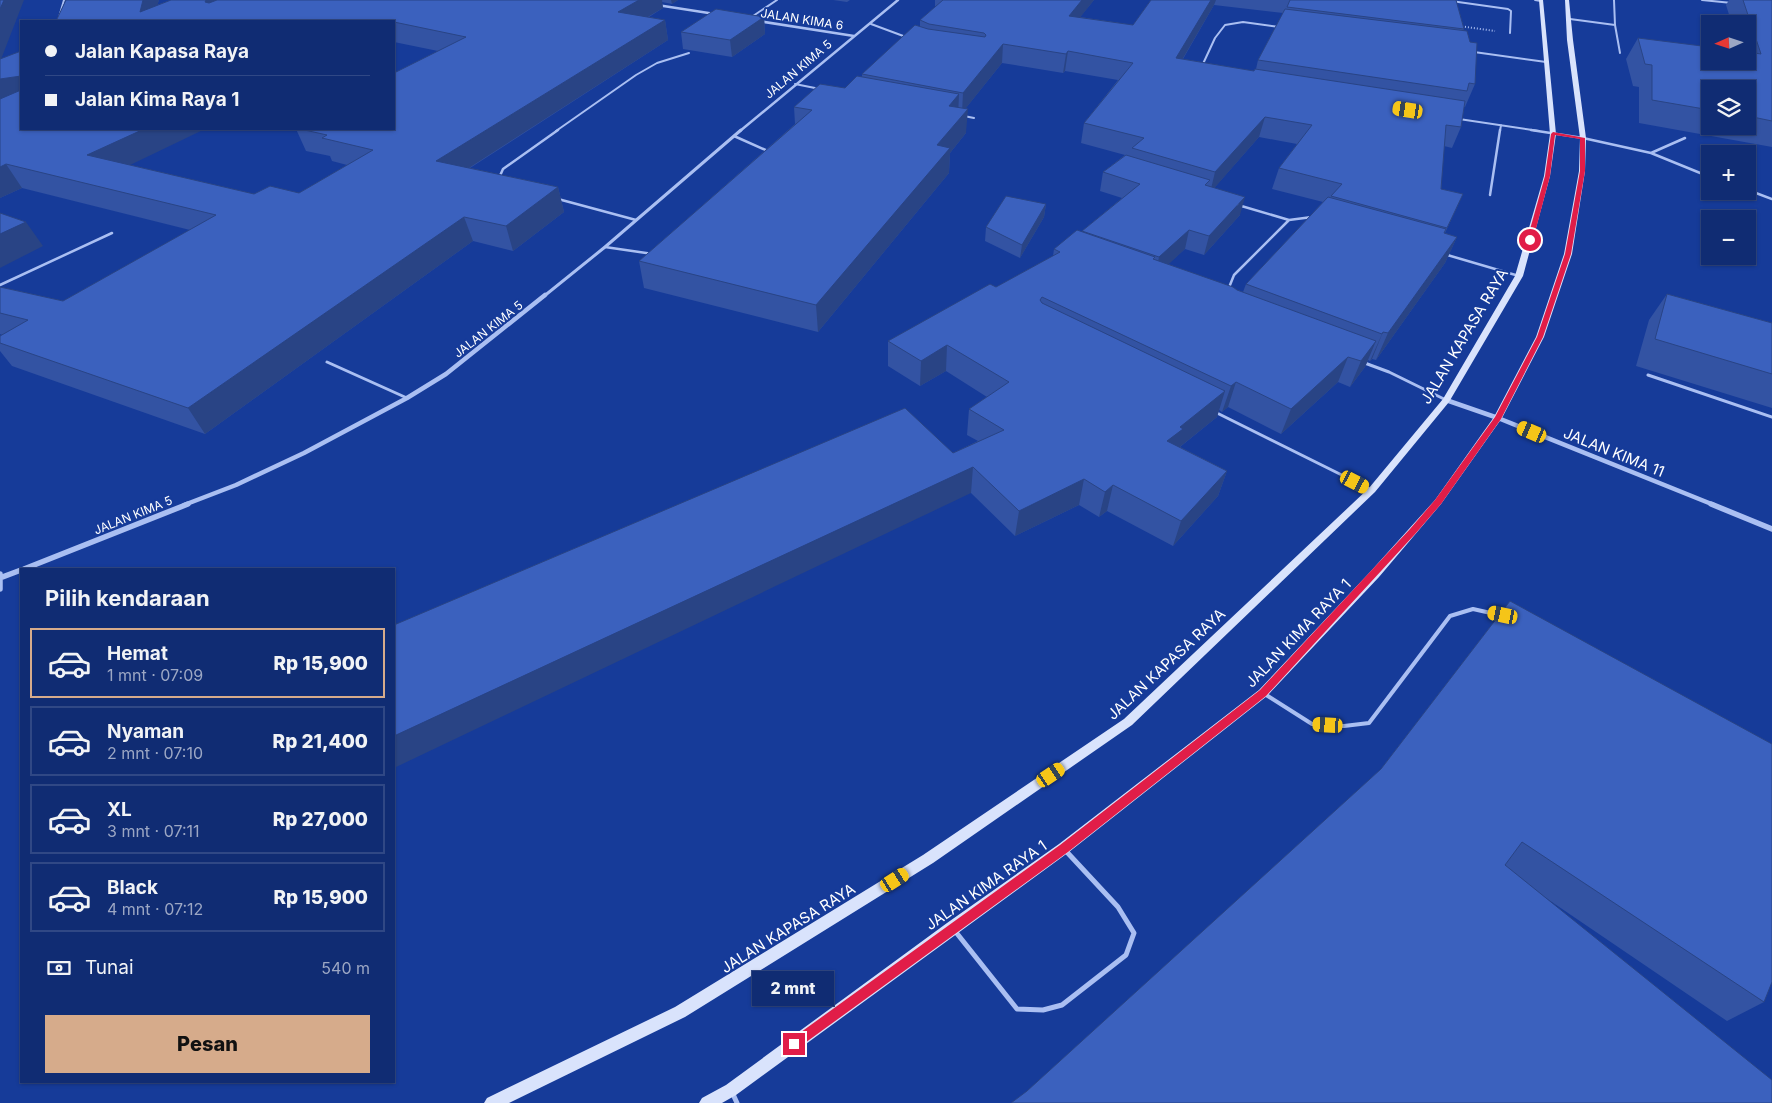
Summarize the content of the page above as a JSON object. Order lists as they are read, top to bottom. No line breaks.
{"streets":{"main road":["JALAN KAPASA RAYA","JALAN KIMA RAYA 1"],"street":["JALAN KIMA 6","JALAN KIMA 5","JALAN KIMA 11"]},"crossings":[["JALAN KIMA 6","JALAN KIMA 5"],["JALAN KAPASA RAYA","JALAN KIMA 11"],["JALAN KIMA 11","JALAN KIMA RAYA 1"]],"north":"left","page":{"map_buttons":["+","−"],"banner":["Jalan Kapasa Raya","Jalan Kima Raya 1"],"heading":"Pilih kendaraan","list":[{"name":"Hemat","note":"1 mnt · 07:09","value":"Rp 15,900"},{"name":"Nyaman","note":"2 mnt · 07:10","value":"Rp 21,400"},{"name":"XL","note":"3 mnt · 07:11","value":"Rp 27,000"},{"name":"Black","note":"4 mnt · 07:12","value":"Rp 15,900"}],"pay":["Tunai","540 m"],"bubble":"2 mnt","buttons":"Pesan"}}
